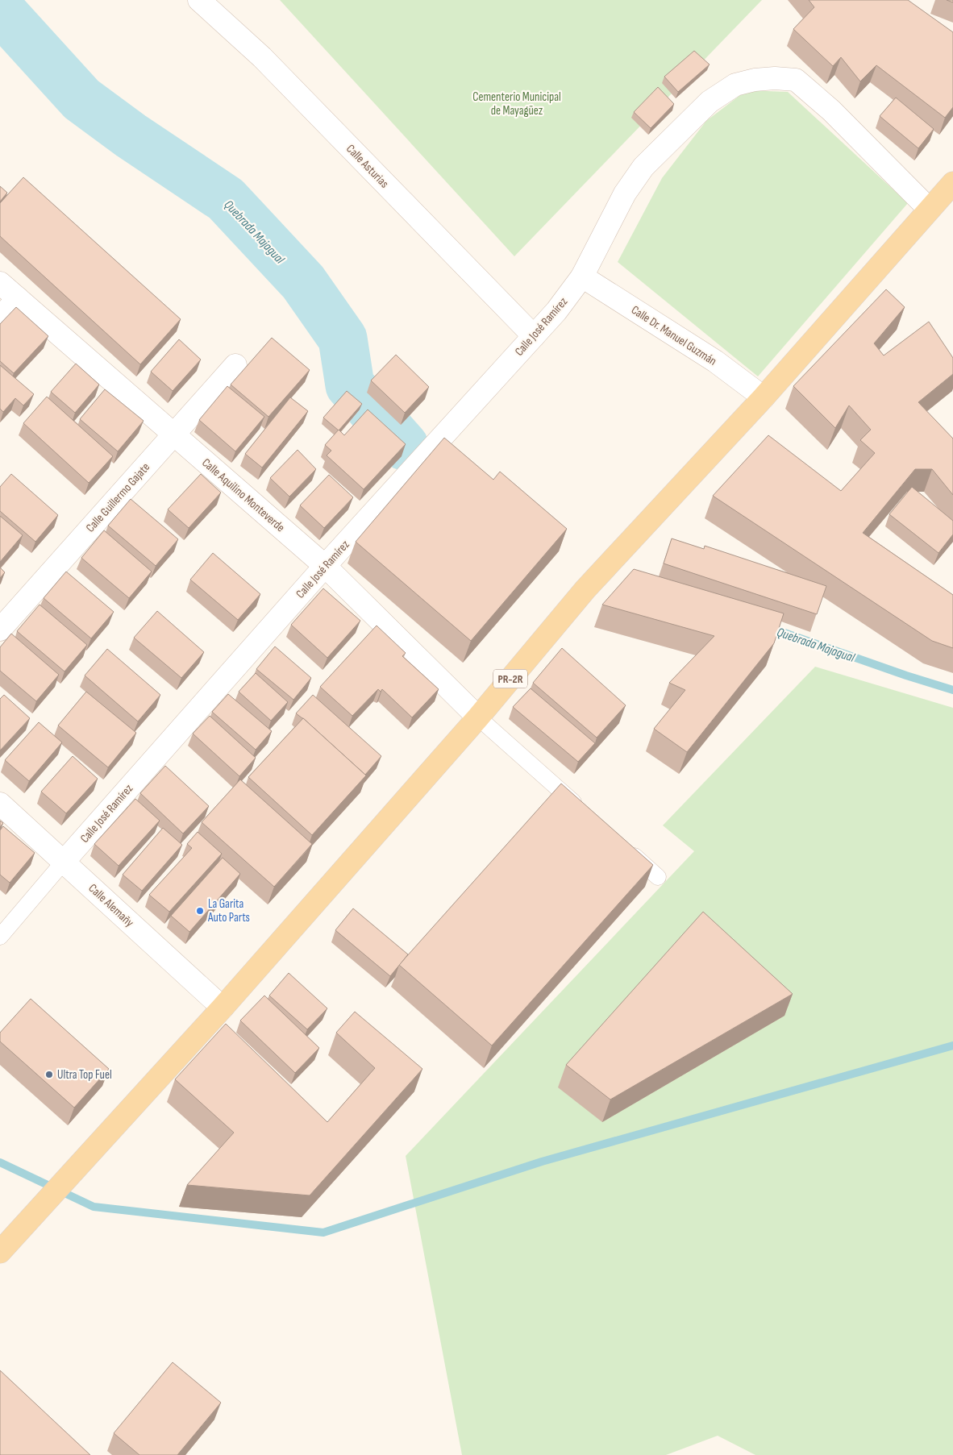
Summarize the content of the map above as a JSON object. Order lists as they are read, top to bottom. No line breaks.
{"streets":{"main road":["PR-2R"],"street":["Calle Asturias","Calle José Ramírez","Calle Dr. Manuel Guzmán","Calle Aquilino Monteverde","Calle Guillermo Gajate","Calle Alemañy"]},"crossings":[["Calle Asturias","Calle José Ramírez"],["Calle José Ramírez","Calle Dr. Manuel Guzmán"],["Calle José Ramírez","Calle Aquilino Monteverde"],["Calle José Ramírez","PR-2R"],["Calle José Ramírez","Calle Alemañy"],["Calle Dr. Manuel Guzmán","PR-2R"],["Calle Aquilino Monteverde","Calle Guillermo Gajate"],["Calle Aquilino Monteverde","PR-2R"],["PR-2R","Calle Alemañy"]],"water":["Quebrada Majagual"],"parks":["Cementerio Municipal de Mayagüez"],"places":["La Garita Auto Parts","Ultra Top Fuel"]}
